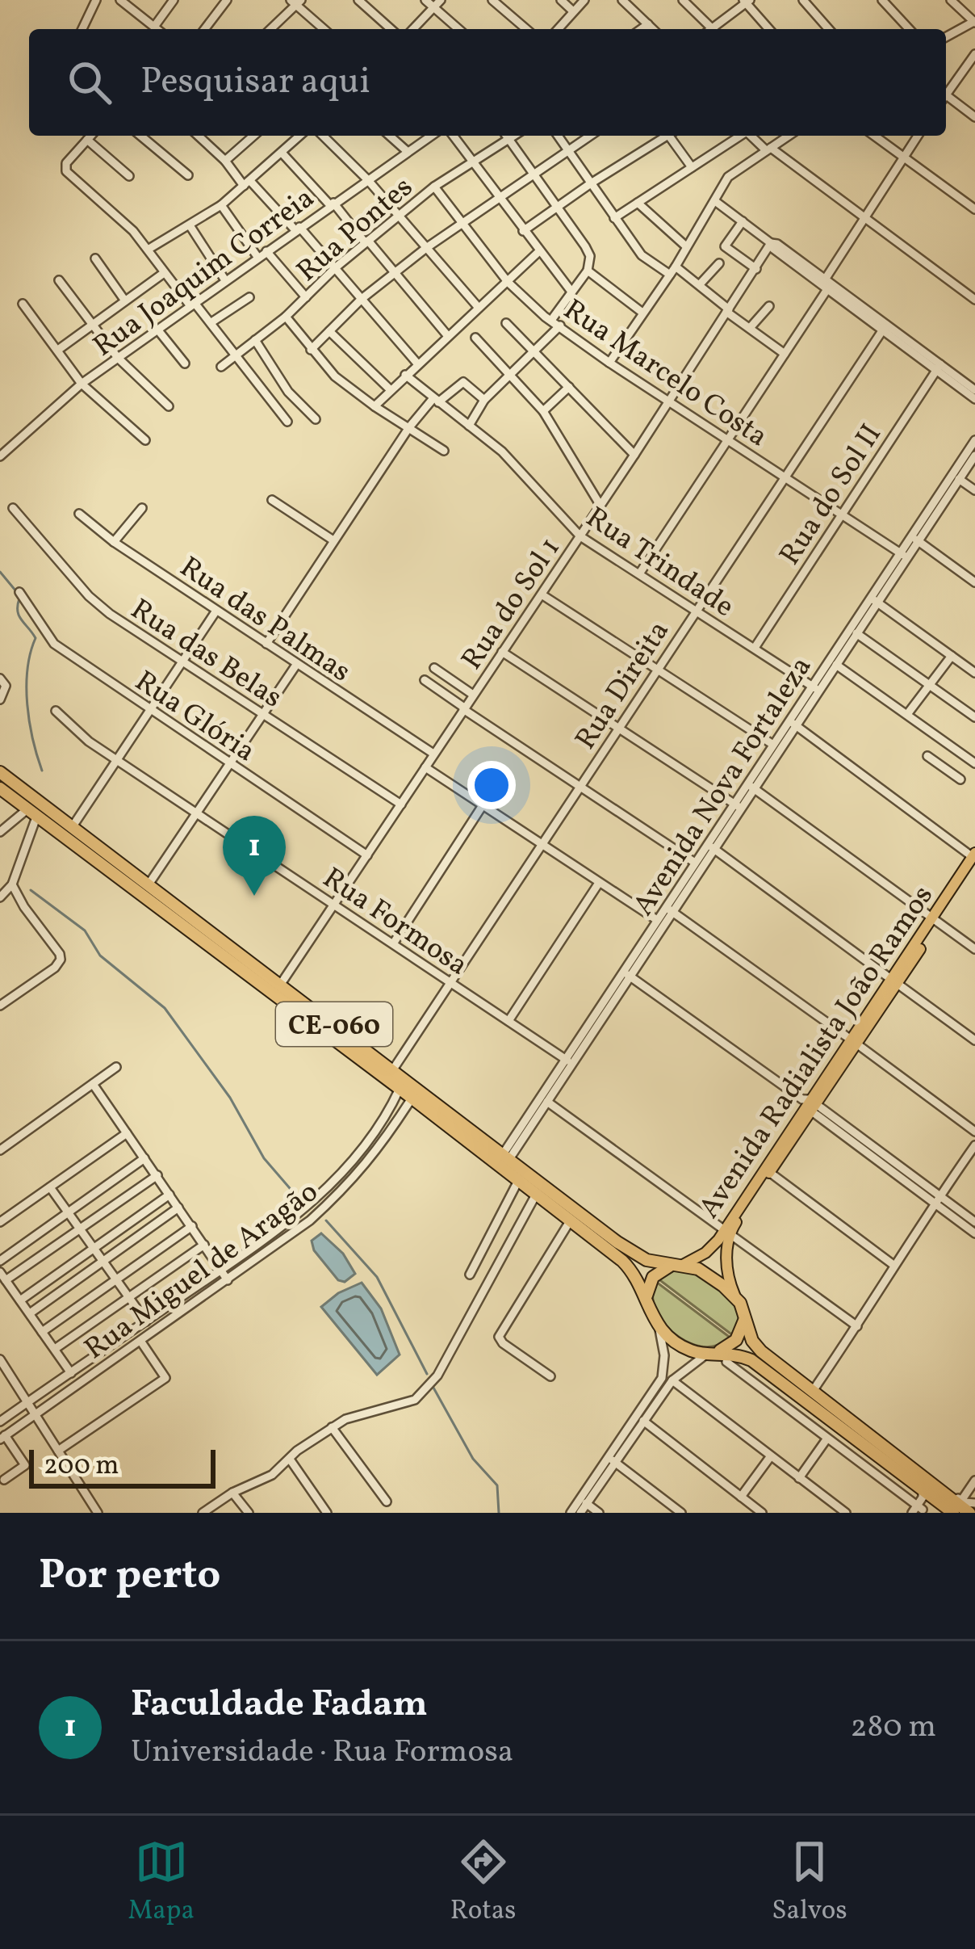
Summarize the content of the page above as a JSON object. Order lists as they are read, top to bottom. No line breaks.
{"streets":{"highway":["CE-060"],"main road":["Avenida Radialista João Ramos"],"street":["Rua Pontes","Rua Joaquim Correia","Rua Marcelo Costa","Rua do Sol II","Rua Trindade","Rua do Sol 1","Rua das Palmas","Rua das Belas","Rua Direita","Rua Glória","Avenida Nova Fortaleza","Rua Formosa","Rua Miguel de Aragão"]},"crossings":[["Rua Pontes","Rua Marcelo Costa"],["Rua Marcelo Costa","Rua do Sol II"],["Rua Marcelo Costa","Rua do Sol 1"],["Rua Marcelo Costa","Rua Direita"],["Rua Marcelo Costa","Avenida Nova Fortaleza"],["Rua do Sol II","Rua Trindade"],["Rua Trindade","Rua do Sol 1"],["Rua Trindade","Rua Direita"],["Rua Trindade","Avenida Nova Fortaleza"],["Rua do Sol 1","Rua das Palmas"],["Rua do Sol 1","Rua das Belas"],["Rua do Sol 1","Rua Glória"],["Rua do Sol 1","Rua Formosa"],["Rua do Sol 1","CE-060"],["Rua Direita","Rua Formosa"],["Rua Direita","CE-060"],["Avenida Nova Fortaleza","Rua Formosa"],["Avenida Nova Fortaleza","CE-060"],["CE-060","Avenida Radialista João Ramos"],["CE-060","Rua Miguel de Aragão"]],"scale_bar":"200 m","page":{"search":"Pesquisar aqui","pins":"1","scale":"200 m","heading":"Por perto","list":[{"mark":"1","name":"Faculdade Fadam","note":"Universidade · Rua Formosa","value":"280 m"}],"nav":["Mapa","Rotas","Salvos"]}}
